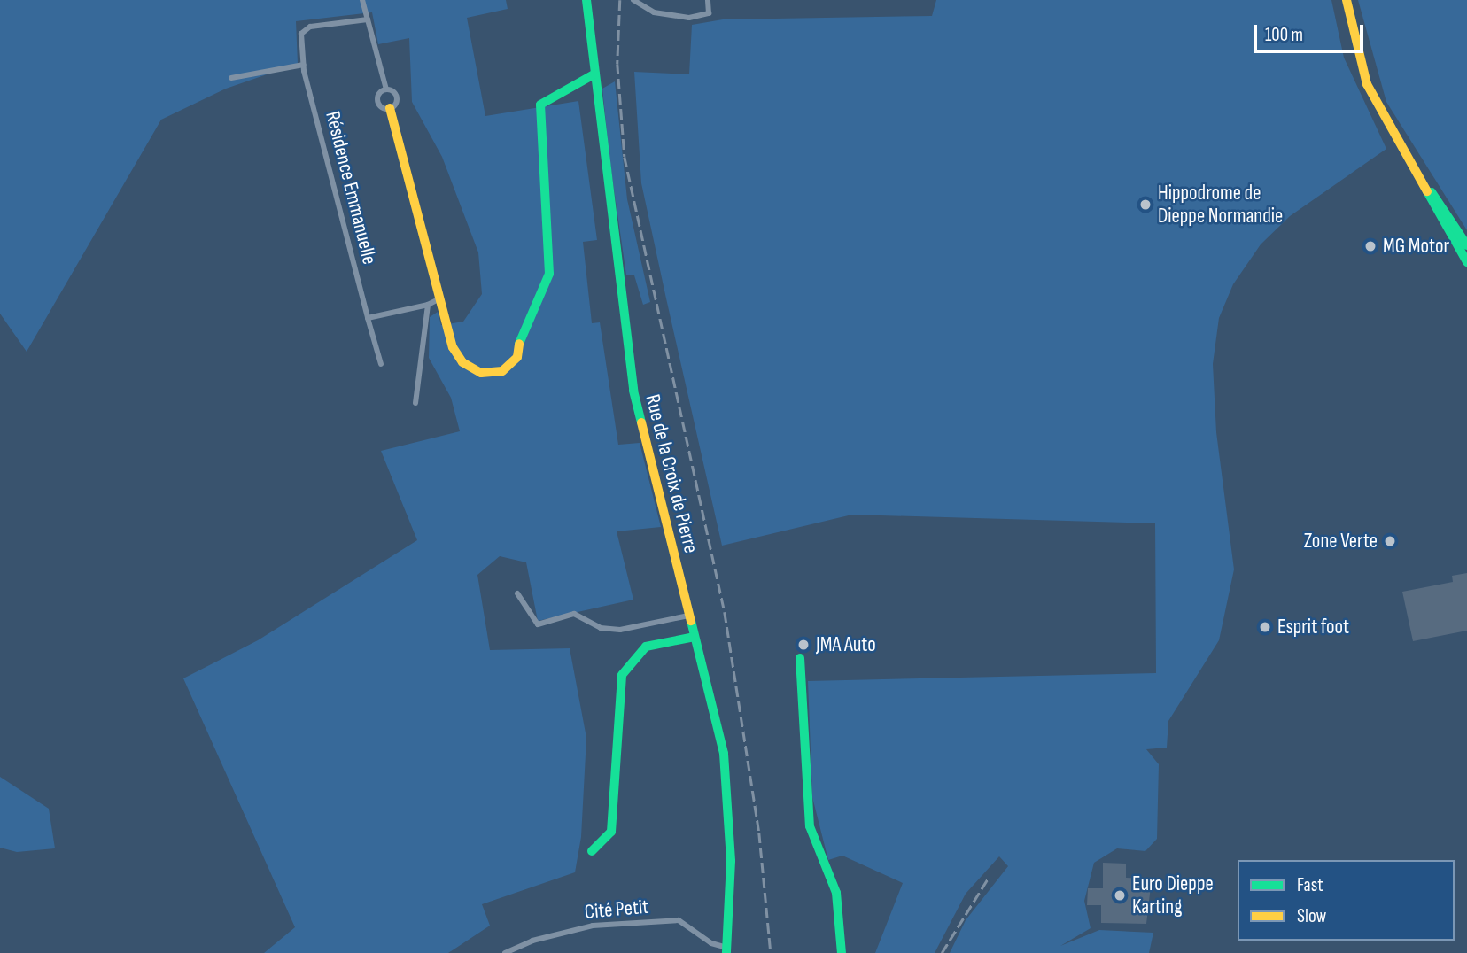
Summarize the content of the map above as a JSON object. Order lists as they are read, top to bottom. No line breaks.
{"streets":{"main road":["Rue de la Croix de Pierre"],"street":["Résidence Emmanuelle","Cité Petit"]},"crossings":[["Rue de la Croix de Pierre","Cité Petit"]],"places":["Hippodrome de Dieppe Normandie","MG Motor","Zone Verte","Esprit foot","JMA Auto","Euro Dieppe Karting"],"legend":["Fast","Slow"],"scale_bar":"100 m"}
